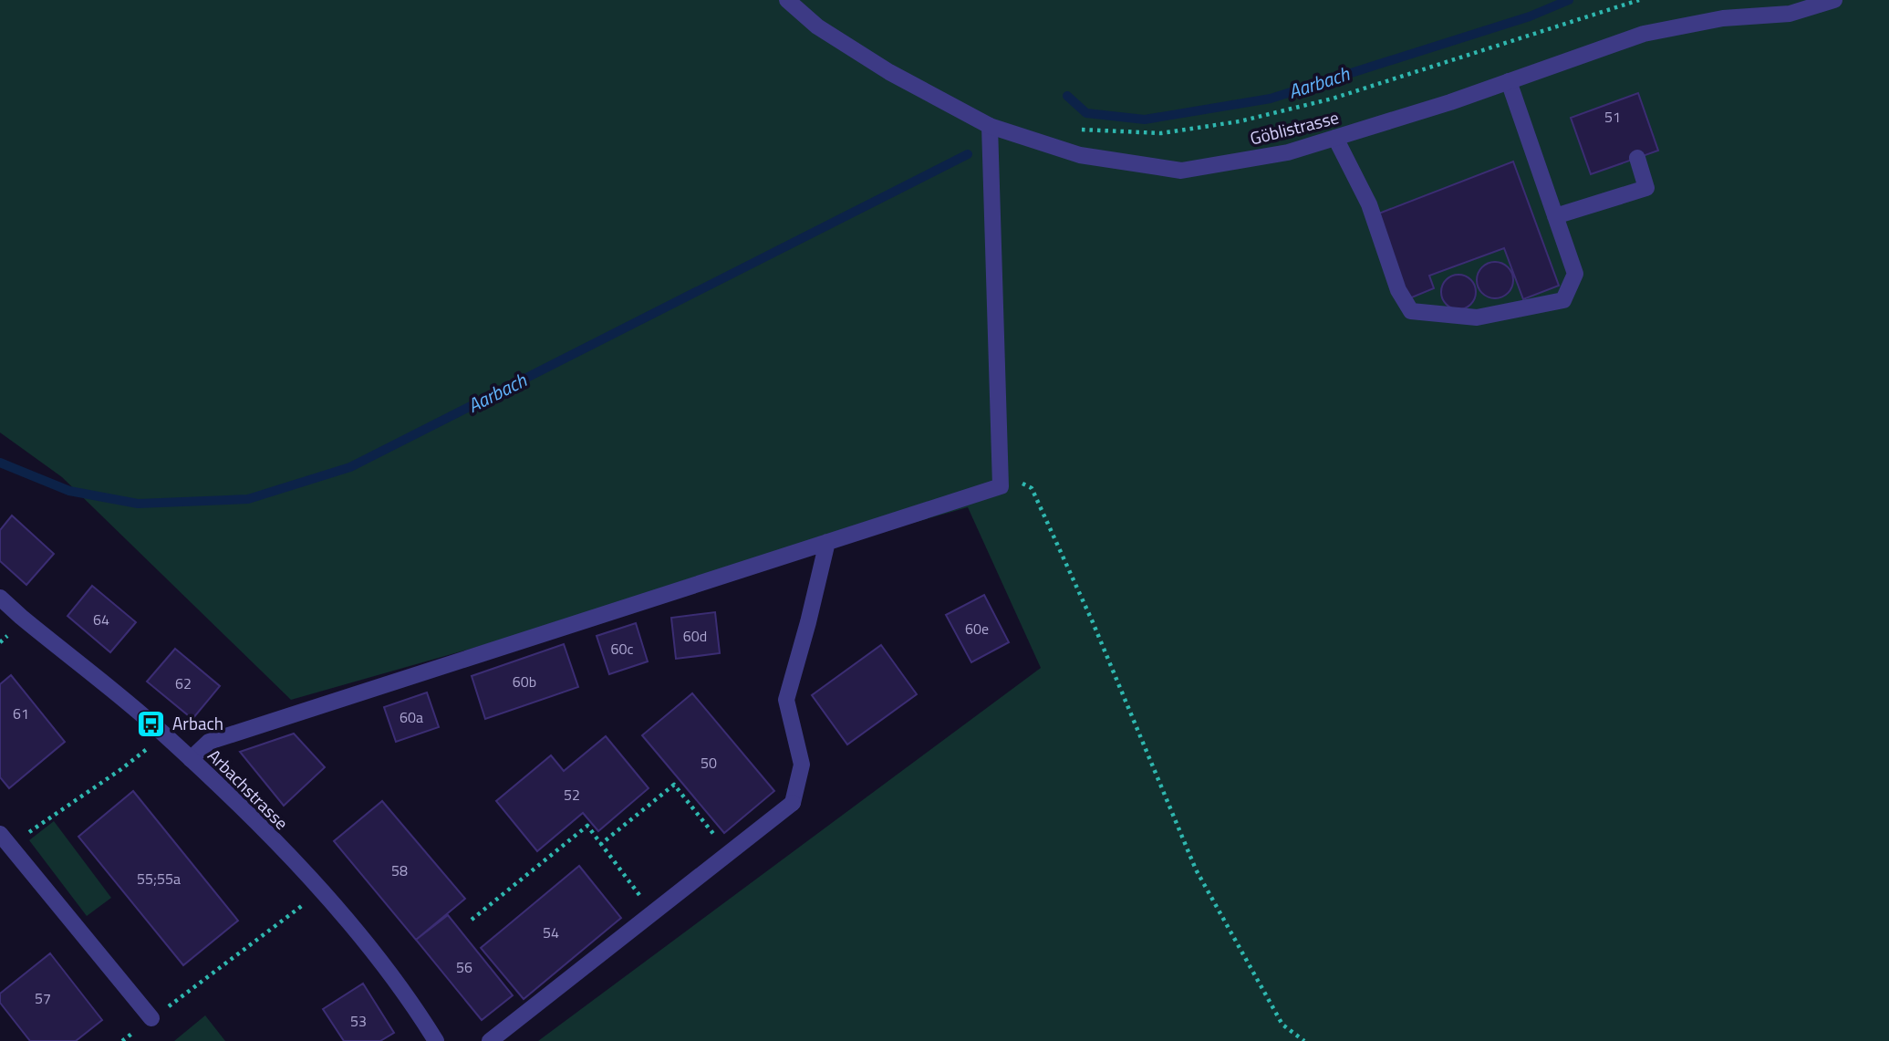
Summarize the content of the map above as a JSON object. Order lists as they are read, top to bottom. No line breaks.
{"streets":{"street":["Göblistrasse","Arbachstrasse"]},"water":["Aarbach"],"places":{"bus stop":["Arbach"]},"house_numbers":["51","64","60e","60d","60c","60b","62","61","60a","50","52","58","55;55a","54","56","57","53"]}
